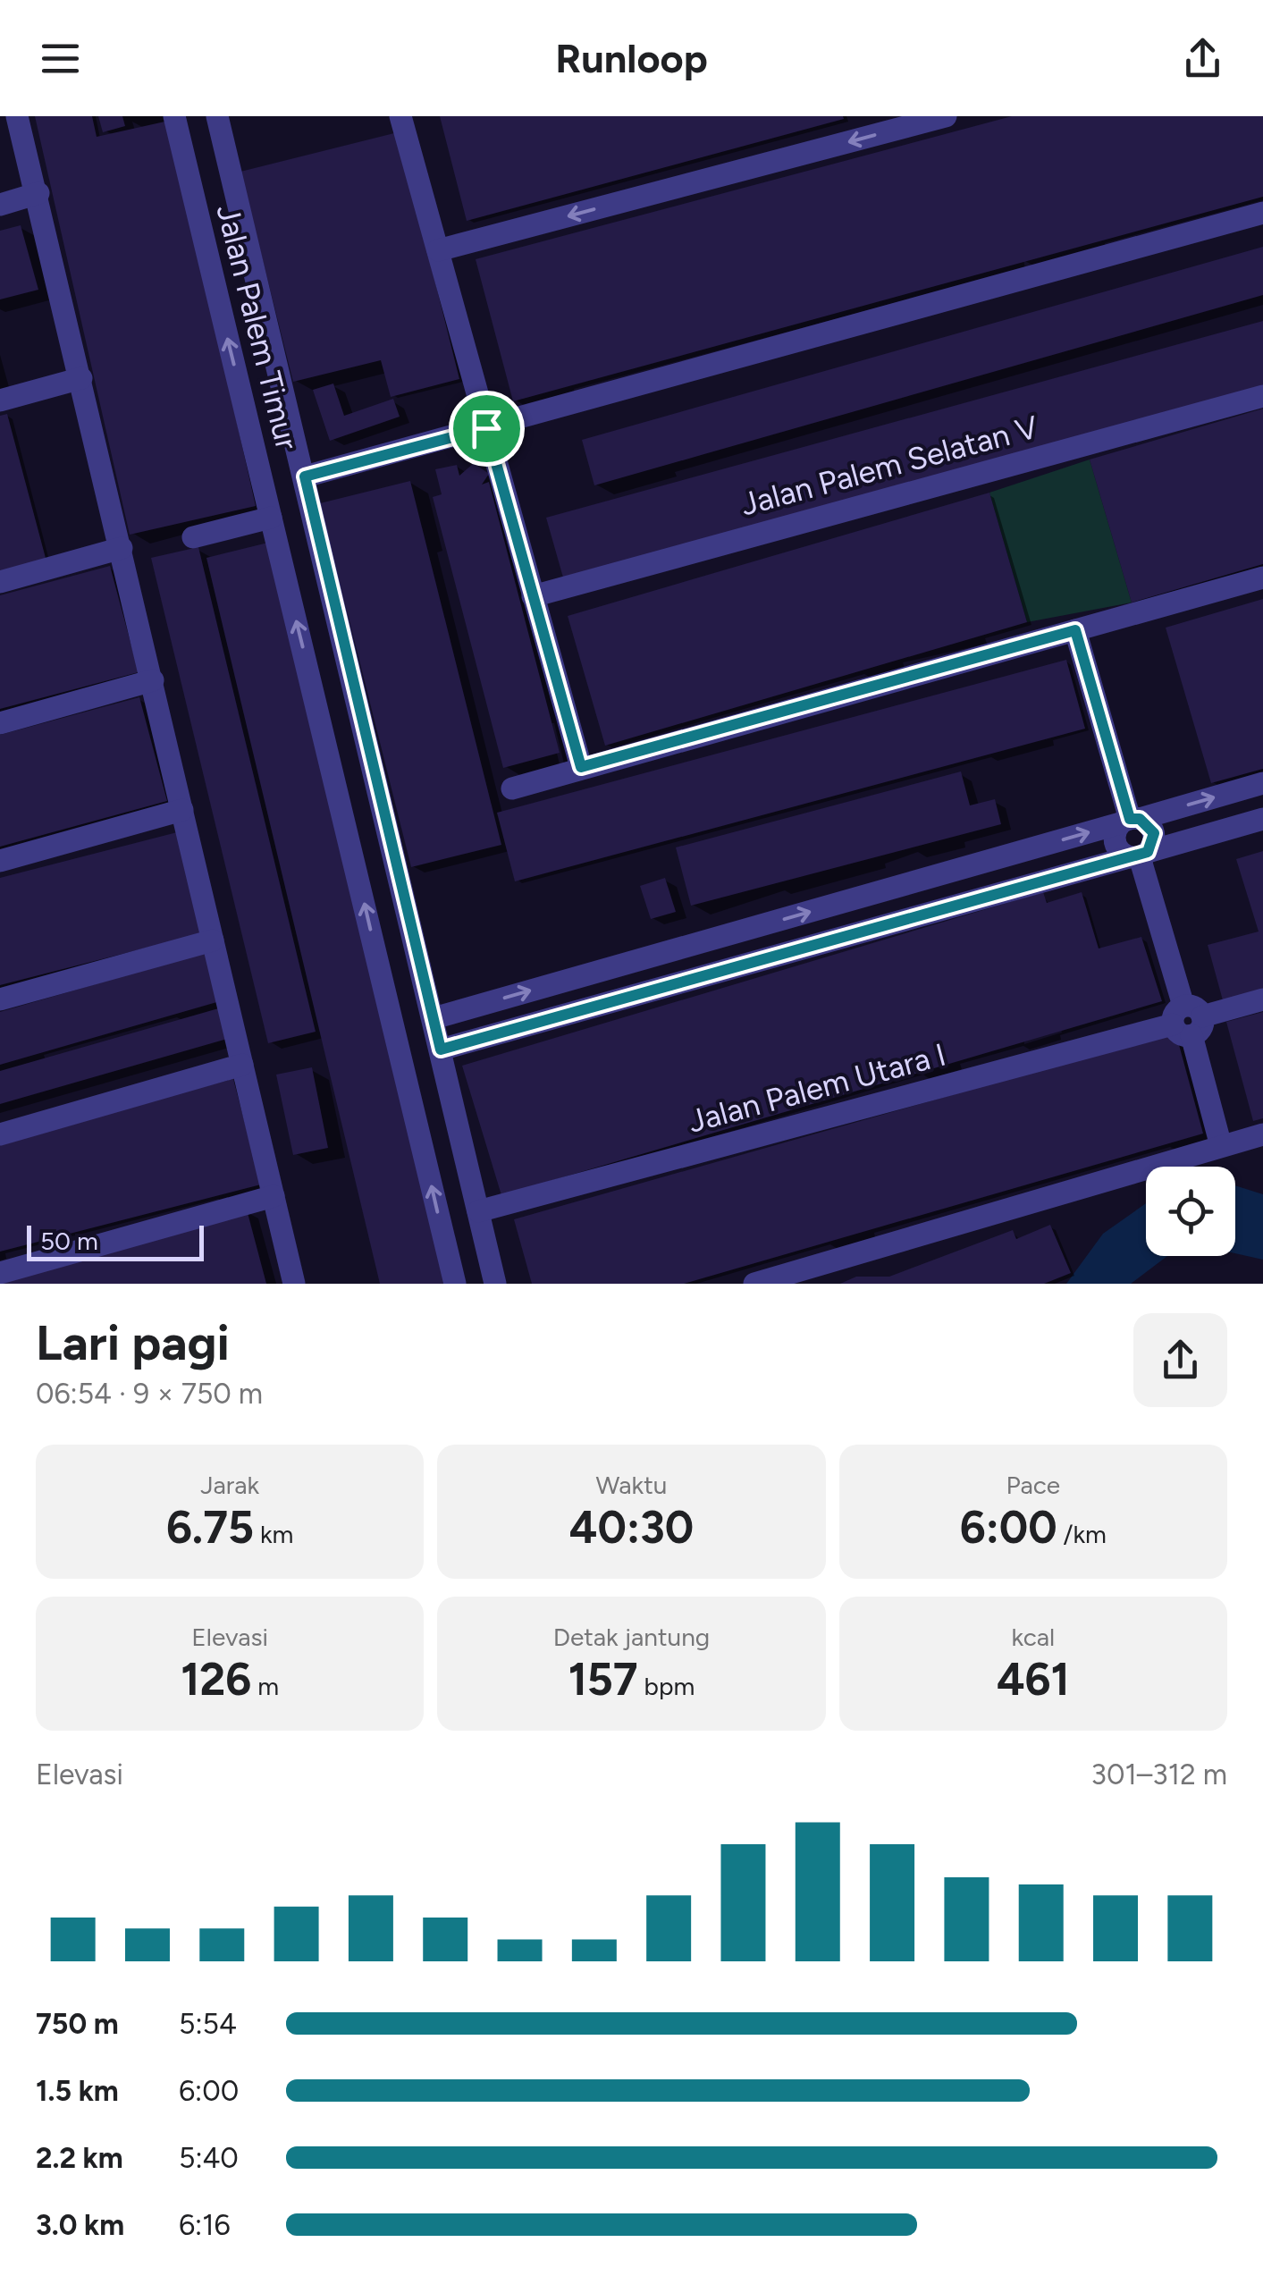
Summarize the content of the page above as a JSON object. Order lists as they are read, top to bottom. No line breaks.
{"streets":{"street":["Jalan Palem Timur","Jalan Palem Selatan V","Jalan Palem Utara I"]},"crossings":[["Jalan Palem Timur","Jalan Palem Utara I"]],"scale_bar":"50 m","page":{"header":"Runloop","scale":"50 m","heading":["Lari pagi","06:54 · 9 × 750 m"],"stats":[["Jarak","6.75 km"],["Waktu","40:30"],["Pace","6:00 /km"],["Elevasi","126 m"],["Detak jantung","157 bpm"],["kcal","461"]],"chart":["Elevasi","301–312 m"],"list":[{"name":"750 m","note":"5:54"},{"name":"1.5 km","note":"6:00"},{"name":"2.2 km","note":"5:40"},{"name":"3.0 km","note":"6:16"}]}}
